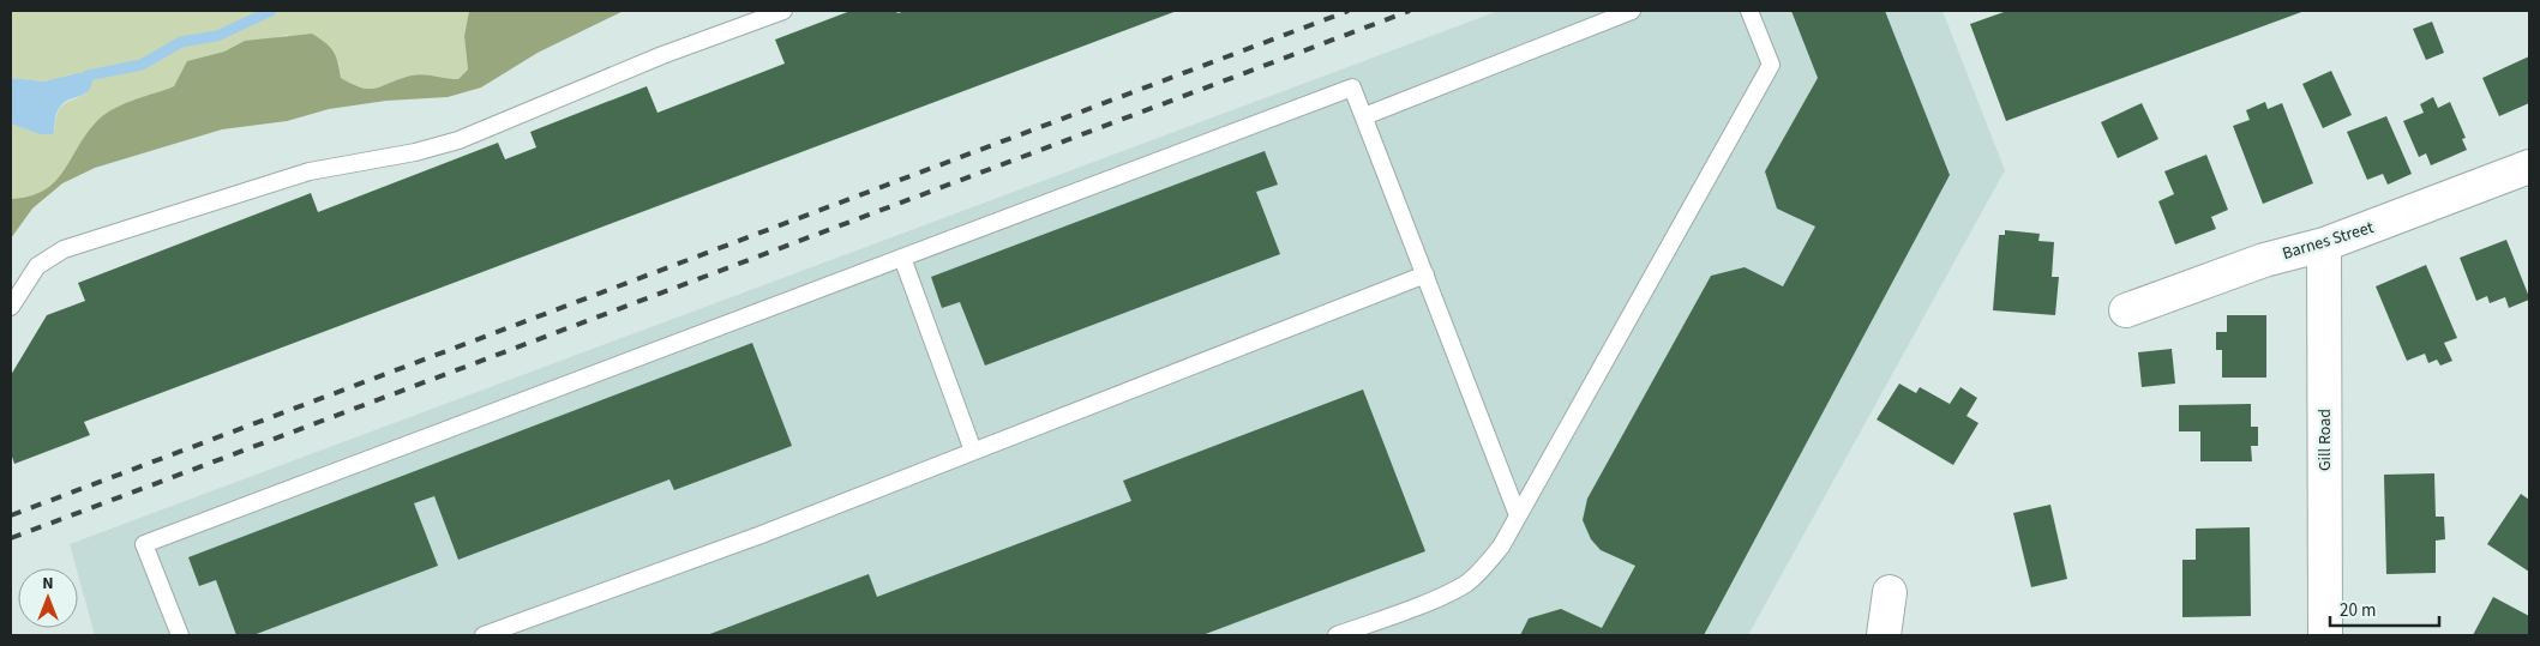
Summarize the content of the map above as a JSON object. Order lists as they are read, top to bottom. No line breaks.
{"streets":{"street":["Barnes Street","Gill Road"]},"crossings":[["Barnes Street","Gill Road"]],"scale_bar":"20 m","north":"top"}
